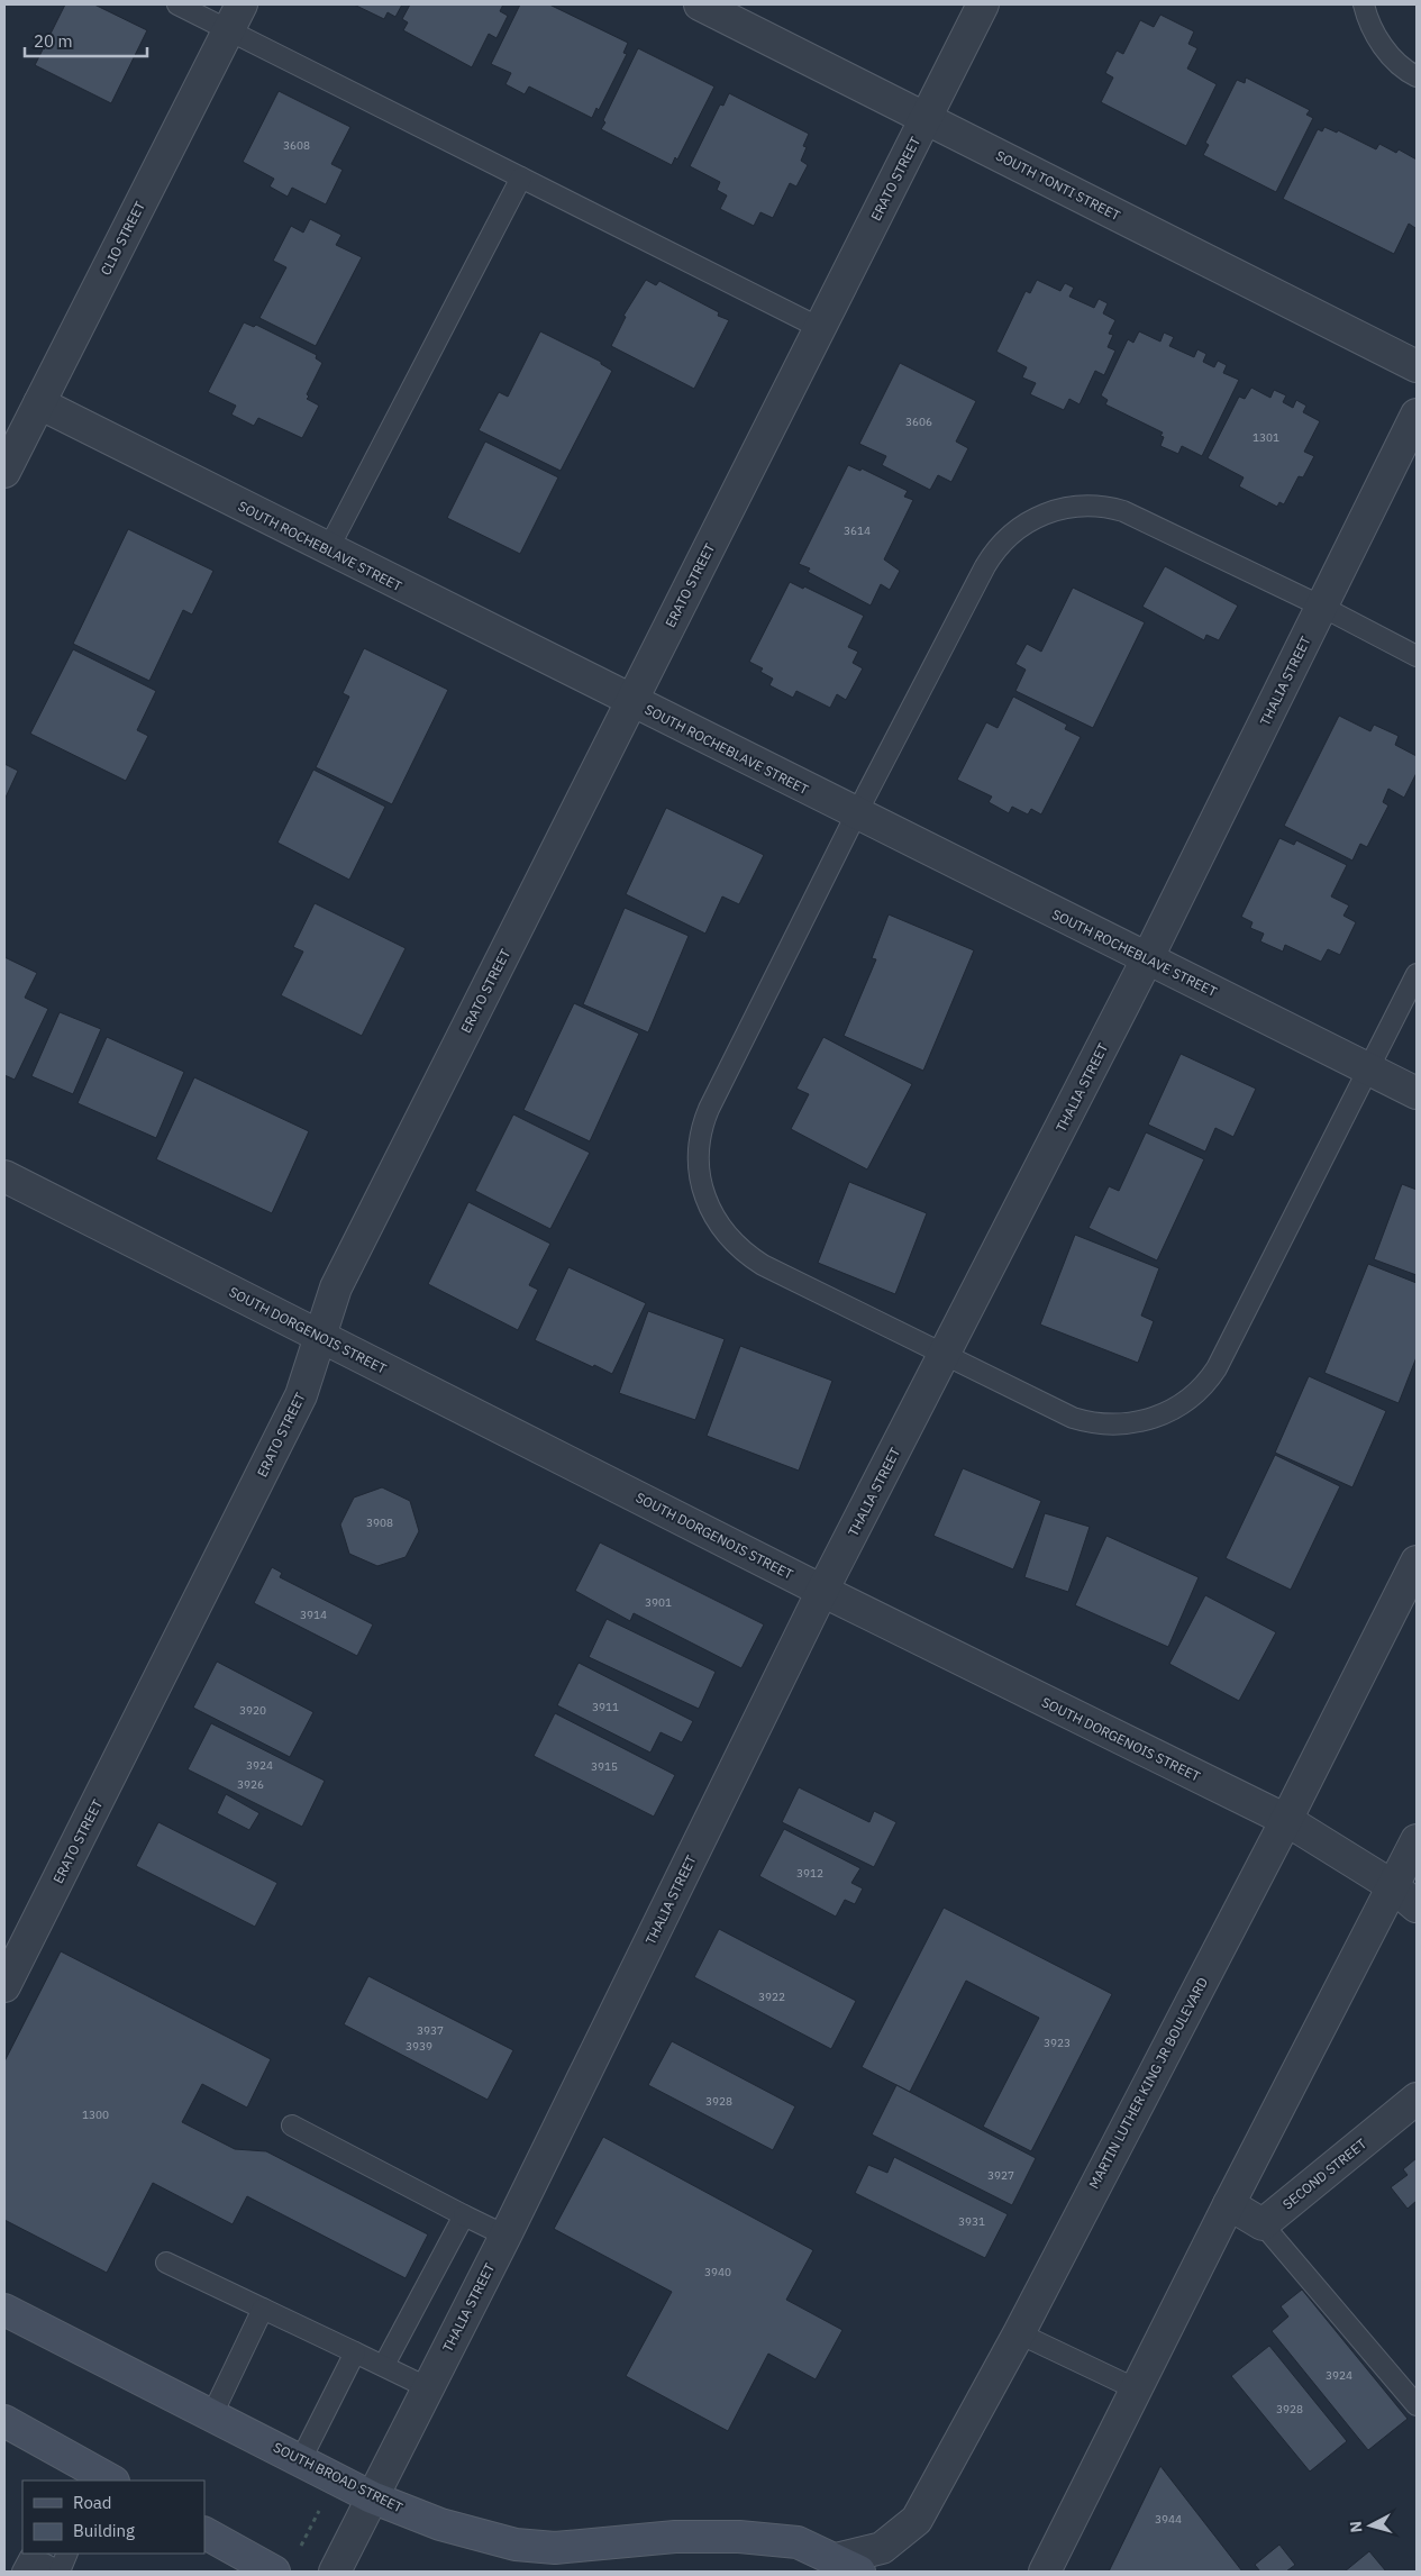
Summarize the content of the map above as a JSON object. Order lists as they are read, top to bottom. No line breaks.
{"streets":{"main road":["SOUTH BROAD STREET"],"street":["ERATO STREET","SOUTH TONTI STREET","CLIO STREET","SOUTH ROCHEBLAVE STREET","THALIA STREET","SOUTH DORGENOIS STREET","MARTIN LUTHER KING JR BOULEVARD","SECOND STREET"]},"crossings":[["ERATO STREET","SOUTH TONTI STREET"],["ERATO STREET","SOUTH ROCHEBLAVE STREET"],["ERATO STREET","SOUTH DORGENOIS STREET"],["CLIO STREET","SOUTH ROCHEBLAVE STREET"],["SOUTH ROCHEBLAVE STREET","THALIA STREET"],["THALIA STREET","SOUTH DORGENOIS STREET"],["THALIA STREET","SOUTH BROAD STREET"],["SOUTH DORGENOIS STREET","MARTIN LUTHER KING JR BOULEVARD"],["MARTIN LUTHER KING JR BOULEVARD","SOUTH BROAD STREET"]],"house_numbers":["3608","3606","1301","3614","3908","3901","3914","3911","3920","3924","3915","3926","3912","3922","3937","3923","3939","3928","1300","3927","3931","3940","3924","3928","3944"],"legend":["Road","Building"],"scale_bar":"20 m","north":"left"}
